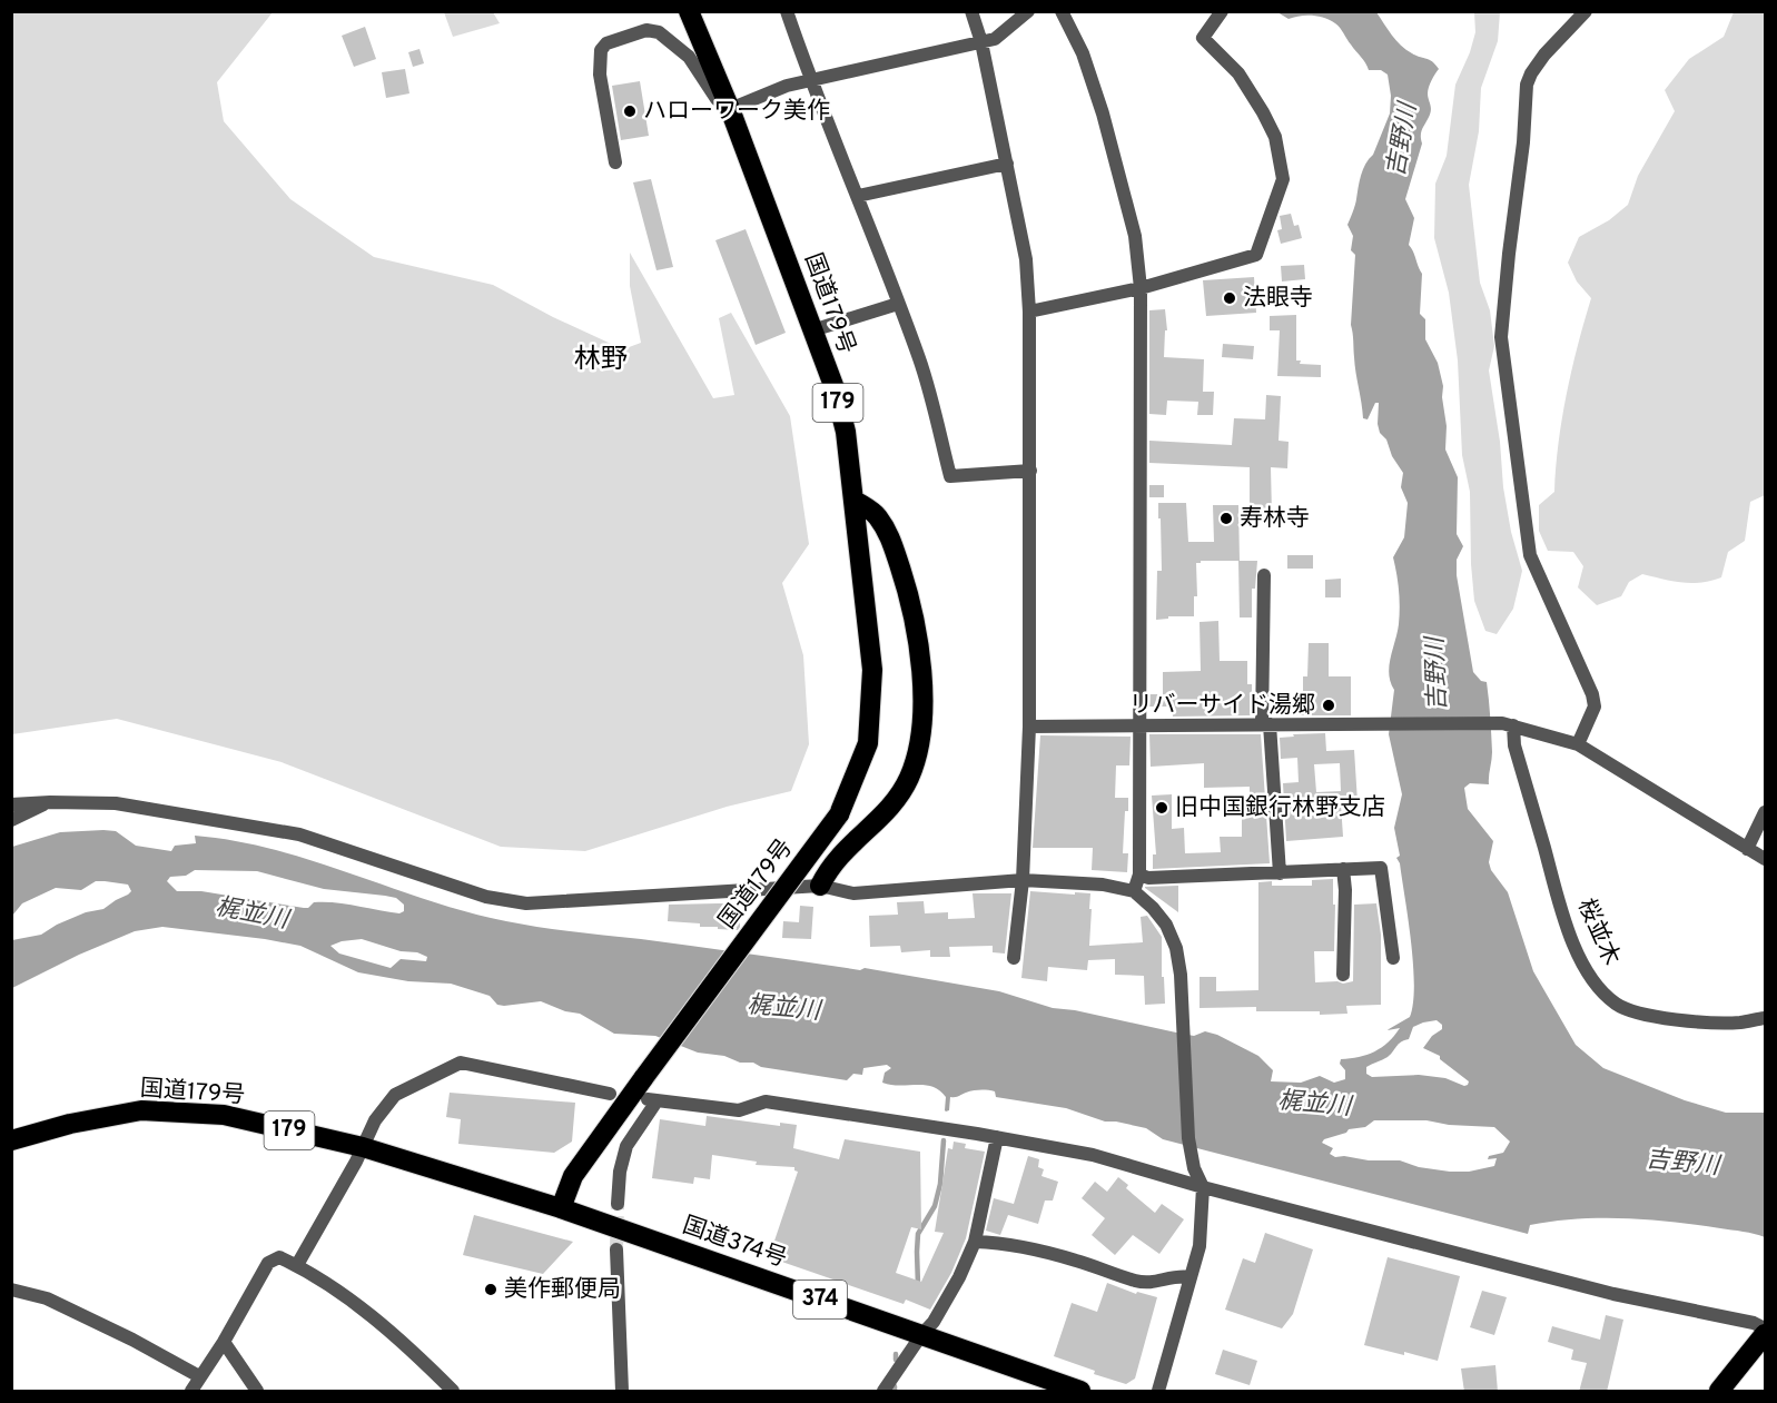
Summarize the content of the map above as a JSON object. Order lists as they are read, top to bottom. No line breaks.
{"streets":{"highway":["国道179号","179","国道374号","374"],"street":["桜並木"]},"crossings":[["国道179号","国道374号"]],"districts":["林野"],"water":["吉野川","梶並川"],"places":["ハローワーク美作","法眼寺","寿林寺","リバーサイド湯郷","旧中国銀行林野支店","美作郵便局"]}
